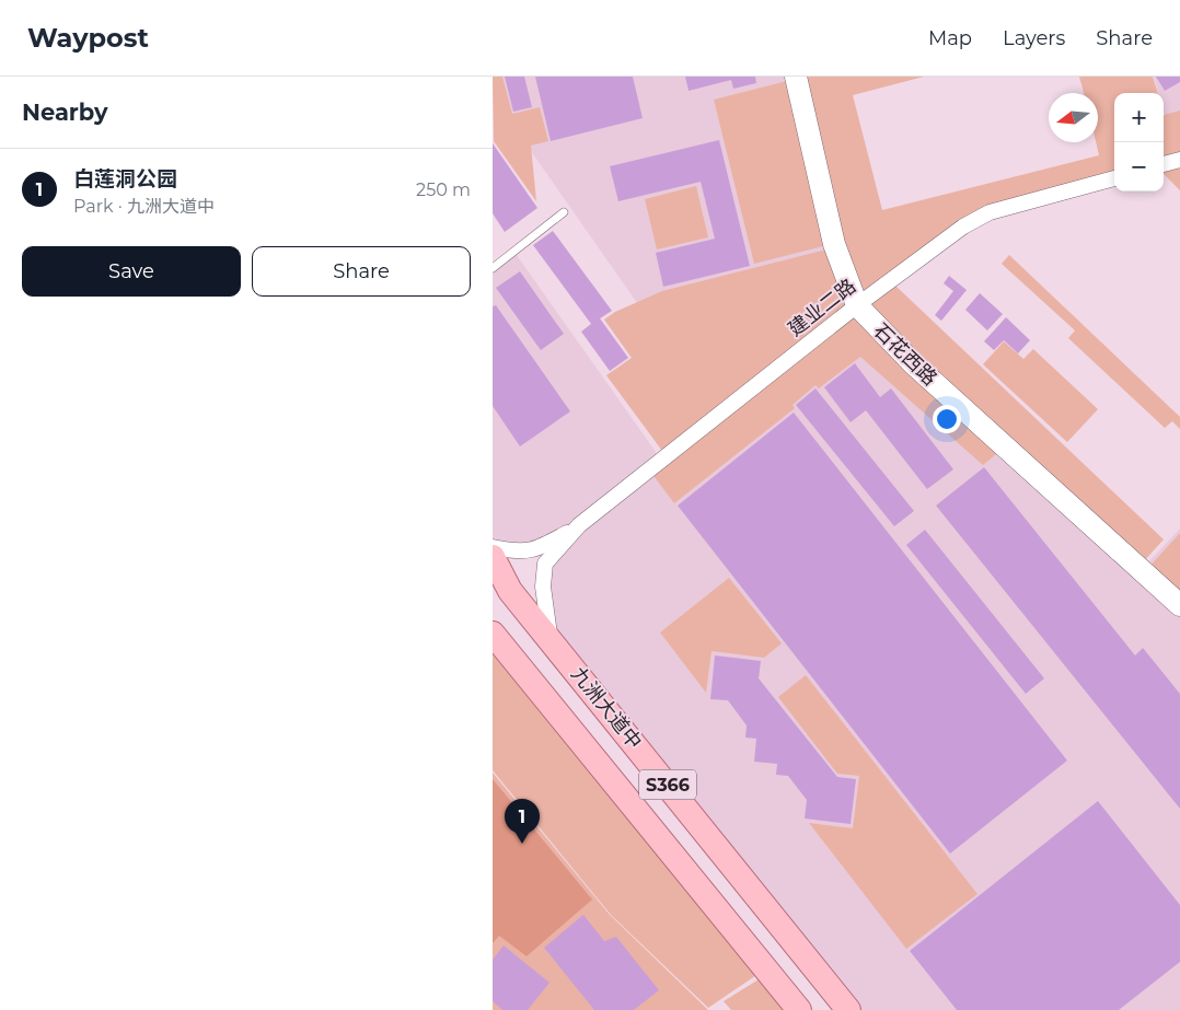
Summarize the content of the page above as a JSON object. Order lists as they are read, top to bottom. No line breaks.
{"streets":{"main road":["石花西路","九洲大道中","S366"],"street":["建业二路"]},"crossings":[["建业二路","石花西路"],["建业二路","九洲大道中"]],"north":"left","page":{"header":"Waypost","nav":["Map","Layers","Share"],"heading":"Nearby","map_buttons":["+","−"],"list":[{"mark":"1","name":"白莲洞公园","note":"Park · 九洲大道中","value":"250 m"}],"buttons":["Save","Share"],"pins":"1"}}
